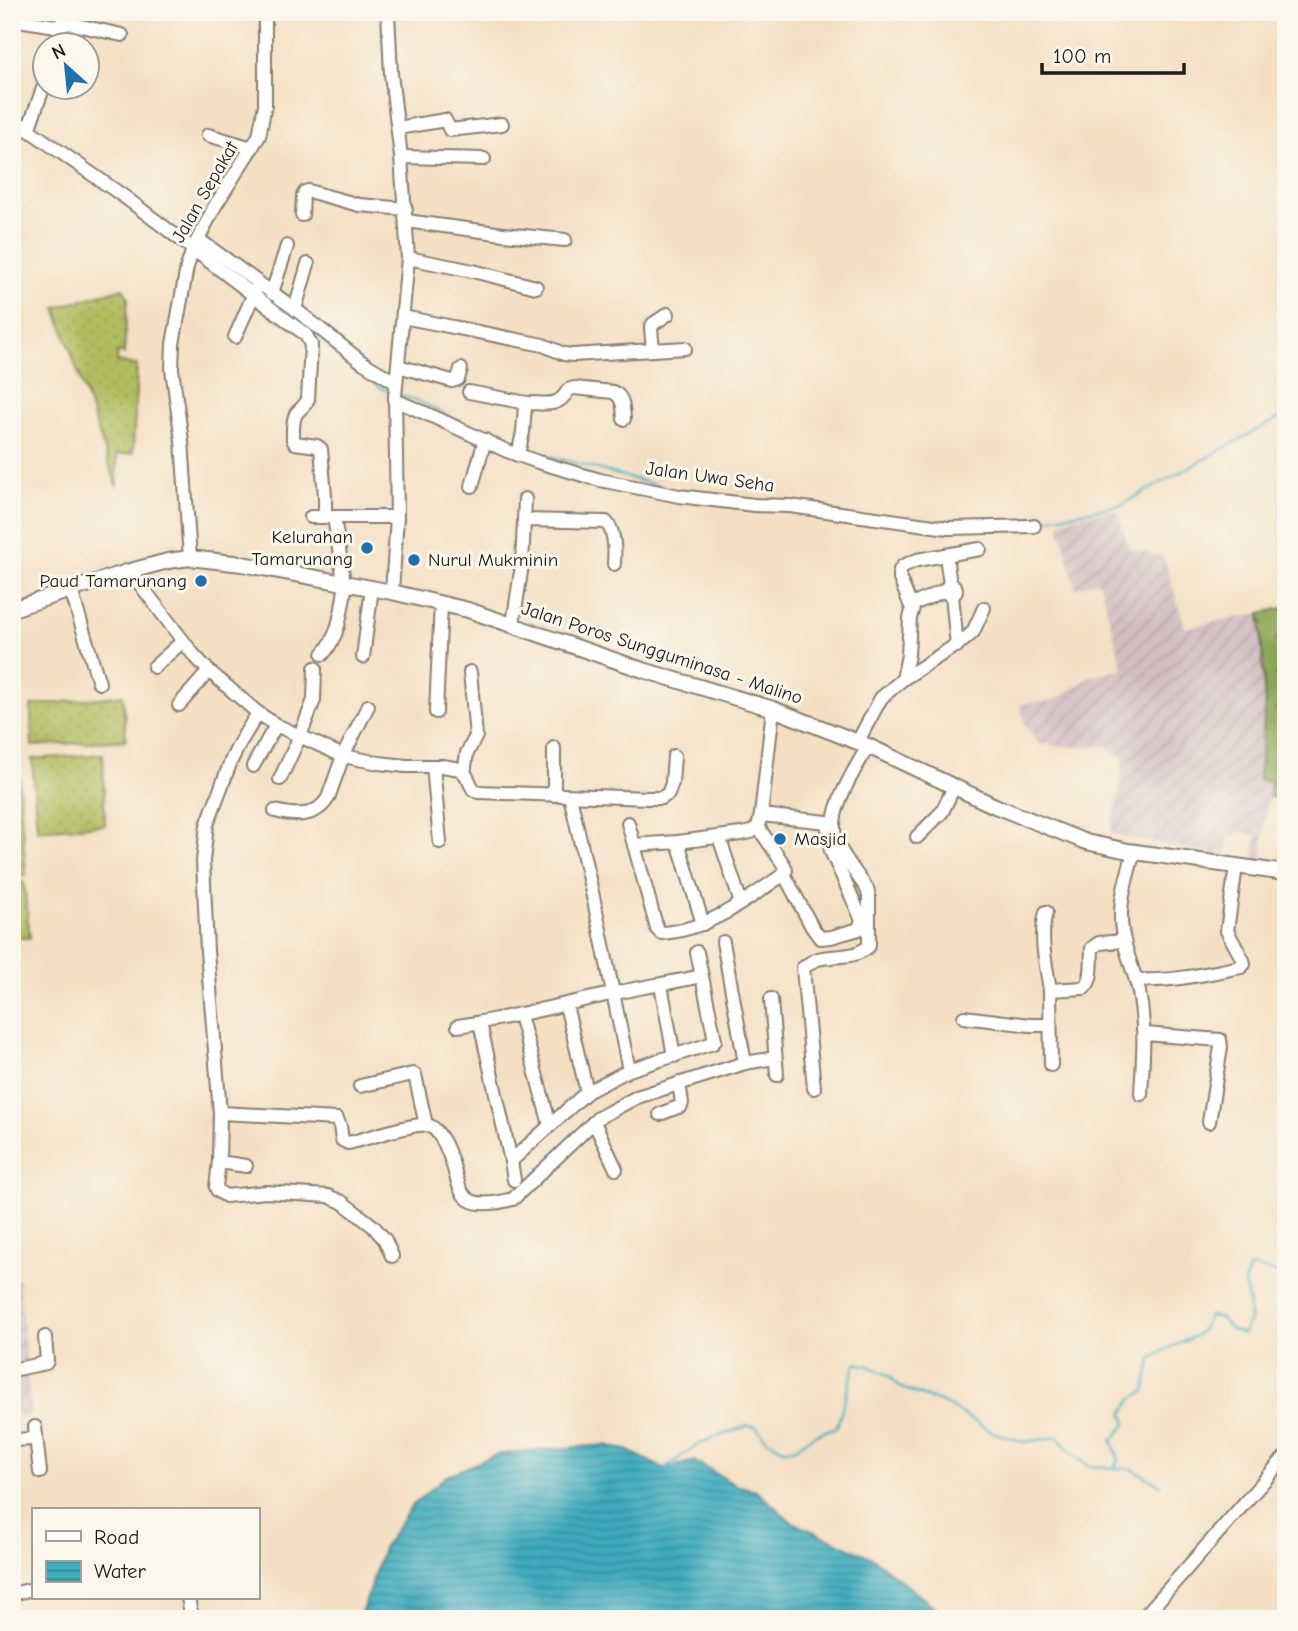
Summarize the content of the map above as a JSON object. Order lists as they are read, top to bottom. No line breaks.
{"streets":{"main road":["Jalan Poros Sungguminasa - Malino"],"street":["Jalan Sepakat","Jalan Uwa Seha"]},"crossings":[["Jalan Sepakat","Jalan Poros Sungguminasa - Malino"]],"places":["Kelurahan Tamarunang","Nurul Mukminin","Paud Tamarunang","Masjid"],"legend":["Road","Water"],"scale_bar":"100 m","north":"top left"}
